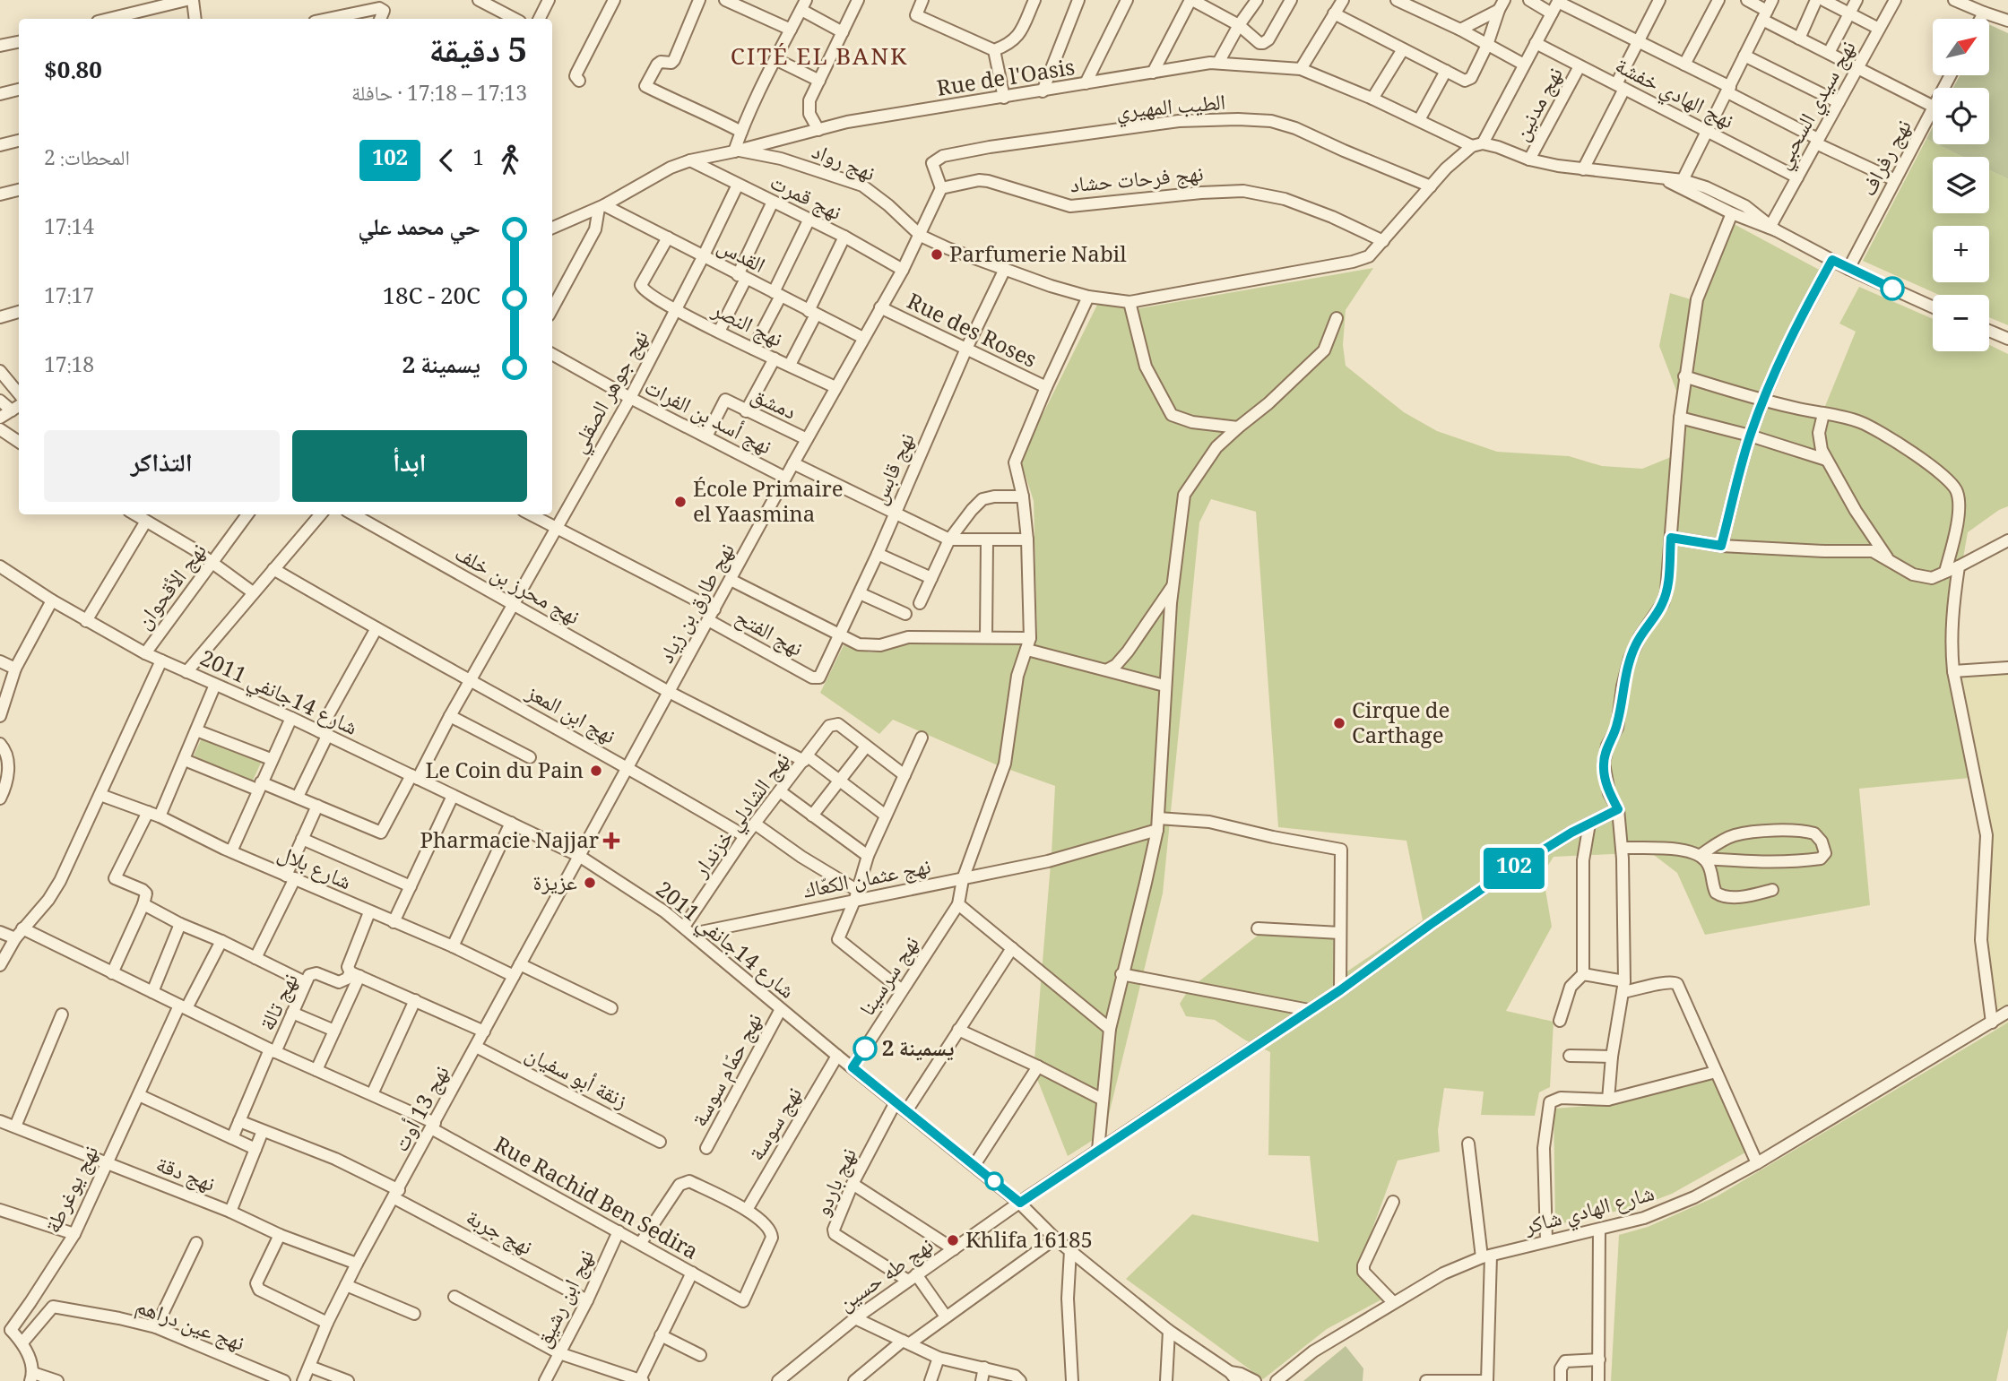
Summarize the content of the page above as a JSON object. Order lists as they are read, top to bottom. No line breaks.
{"streets":{"street":["Rue de l'Oasis","نهج الهادي خفشة","نهج مدنين","نهج سيدي السحبي","الطيب المهيري","نهج رفراف","نهج رواد","نهج فرحات حشاد","نهج قمرت","القدس","نهج النصر","Rue des Roses","نهج جوهر الصقلي","دمشق","نهج أسد بن الفرات","نهج قابس","نهج محرز بن خلف","نهج الأقحوان","نهج طارق بن زياد","نهج الفتح","شارع 14جانفي 2011","نهج ابن المعز","نهج الشادلي خزندار","شارع بلال","نهج عثمان الكعّاك","نهج سرسينا","نهج تالة","نهج حمّام سوسة","زنقة أبو سفيان","نهج 13 أوت","نهج سوسة","نهج دقة","نهج باردو","نهج يوغرطة","Rue Rachid Ben Sedira","شارع الهادي شاكر","نهج جربة","نهج طه حسين","نهج ابن رشيق","نهج عين دراهم"]},"crossings":[["Rue de l'Oasis","نهج مدنين"],["Rue de l'Oasis","نهج رواد"],["Rue de l'Oasis","نهج قمرت"],["Rue de l'Oasis","القدس"],["نهج الهادي خفشة","نهج مدنين"],["نهج الهادي خفشة","نهج سيدي السحبي"],["الطيب المهيري","نهج رواد"],["الطيب المهيري","نهج فرحات حشاد"],["نهج رواد","نهج فرحات حشاد"],["نهج رواد","نهج قابس"],["نهج رواد","نهج طارق بن زياد"],["نهج قمرت","نهج جوهر الصقلي"],["نهج قمرت","نهج طارق بن زياد"],["القدس","نهج النصر"],["القدس","نهج جوهر الصقلي"],["القدس","نهج طارق بن زياد"],["نهج النصر","نهج جوهر الصقلي"],["نهج النصر","نهج طارق بن زياد"],["Rue des Roses","نهج قابس"],["Rue des Roses","نهج طارق بن زياد"],["نهج جوهر الصقلي","نهج أسد بن الفرات"],["نهج جوهر الصقلي","نهج محرز بن خلف"],["نهج جوهر الصقلي","نهج الفتح"],["نهج جوهر الصقلي","شارع 14جانفي 2011"],["نهج جوهر الصقلي","نهج ابن المعز"],["دمشق","نهج أسد بن الفرات"],["دمشق","نهج طارق بن زياد"],["نهج أسد بن الفرات","نهج طارق بن زياد"],["نهج قابس","نهج الفتح"],["نهج محرز بن خلف","نهج طارق بن زياد"],["نهج محرز بن خلف","نهج الشادلي خزندار"],["نهج الأقحوان","شارع 14جانفي 2011"],["نهج طارق بن زياد","نهج الفتح"],["نهج طارق بن زياد","شارع 14جانفي 2011"],["نهج طارق بن زياد","نهج ابن المعز"],["نهج طارق بن زياد","نهج 13 أوت"],["شارع 14جانفي 2011","نهج الشادلي خزندار"],["شارع 14جانفي 2011","نهج عثمان الكعّاك"],["شارع 14جانفي 2011","نهج سرسينا"],["شارع 14جانفي 2011","نهج حمّام سوسة"],["شارع 14جانفي 2011","نهج 13 أوت"],["شارع 14جانفي 2011","نهج سوسة"],["شارع 14جانفي 2011","نهج باردو"],["شارع 14جانفي 2011","نهج طه حسين"],["نهج ابن المعز","نهج الشادلي خزندار"],["نهج الشادلي خزندار","نهج عثمان الكعّاك"],["شارع بلال","نهج 13 أوت"],["نهج تالة","Rue Rachid Ben Sedira"],["نهج تالة","نهج جربة"],["زنقة أبو سفيان","نهج 13 أوت"],["نهج 13 أوت","نهج دقة"],["نهج 13 أوت","Rue Rachid Ben Sedira"],["نهج 13 أوت","نهج جربة"],["نهج سوسة","Rue Rachid Ben Sedira"],["نهج دقة","نهج يوغرطة"],["نهج باردو","نهج طه حسين"],["نهج يوغرطة","Rue Rachid Ben Sedira"],["نهج يوغرطة","نهج عين دراهم"],["Rue Rachid Ben Sedira","نهج ابن رشيق"],["نهج جربة","نهج ابن رشيق"]],"districts":["CITÉ EL BANK"],"places":{"other":["Parfumerie Nabil","École Primaire el Yaasmina","Cirque de Carthage","Le Coin du Pain","عزيزة","يسمينة 2","Khlifa 16185"],"health":["Pharmacie Najjar"]},"lines":["bus line 102"],"north":"top right","page":{"on_map":"102","map_buttons":["+","−"],"heading":["5 دقيقة","17:13 – 17:18 · حافلة","$0.80"],"legs":["1","102","المحطات: 2"],"list":[{"name":"حي محمد علي","value":"17:14"},{"name":"18C - 20C","value":"17:17"},{"name":"يسمينة 2","value":"17:18"}],"buttons":["ابدأ","التذاكر"]}}
